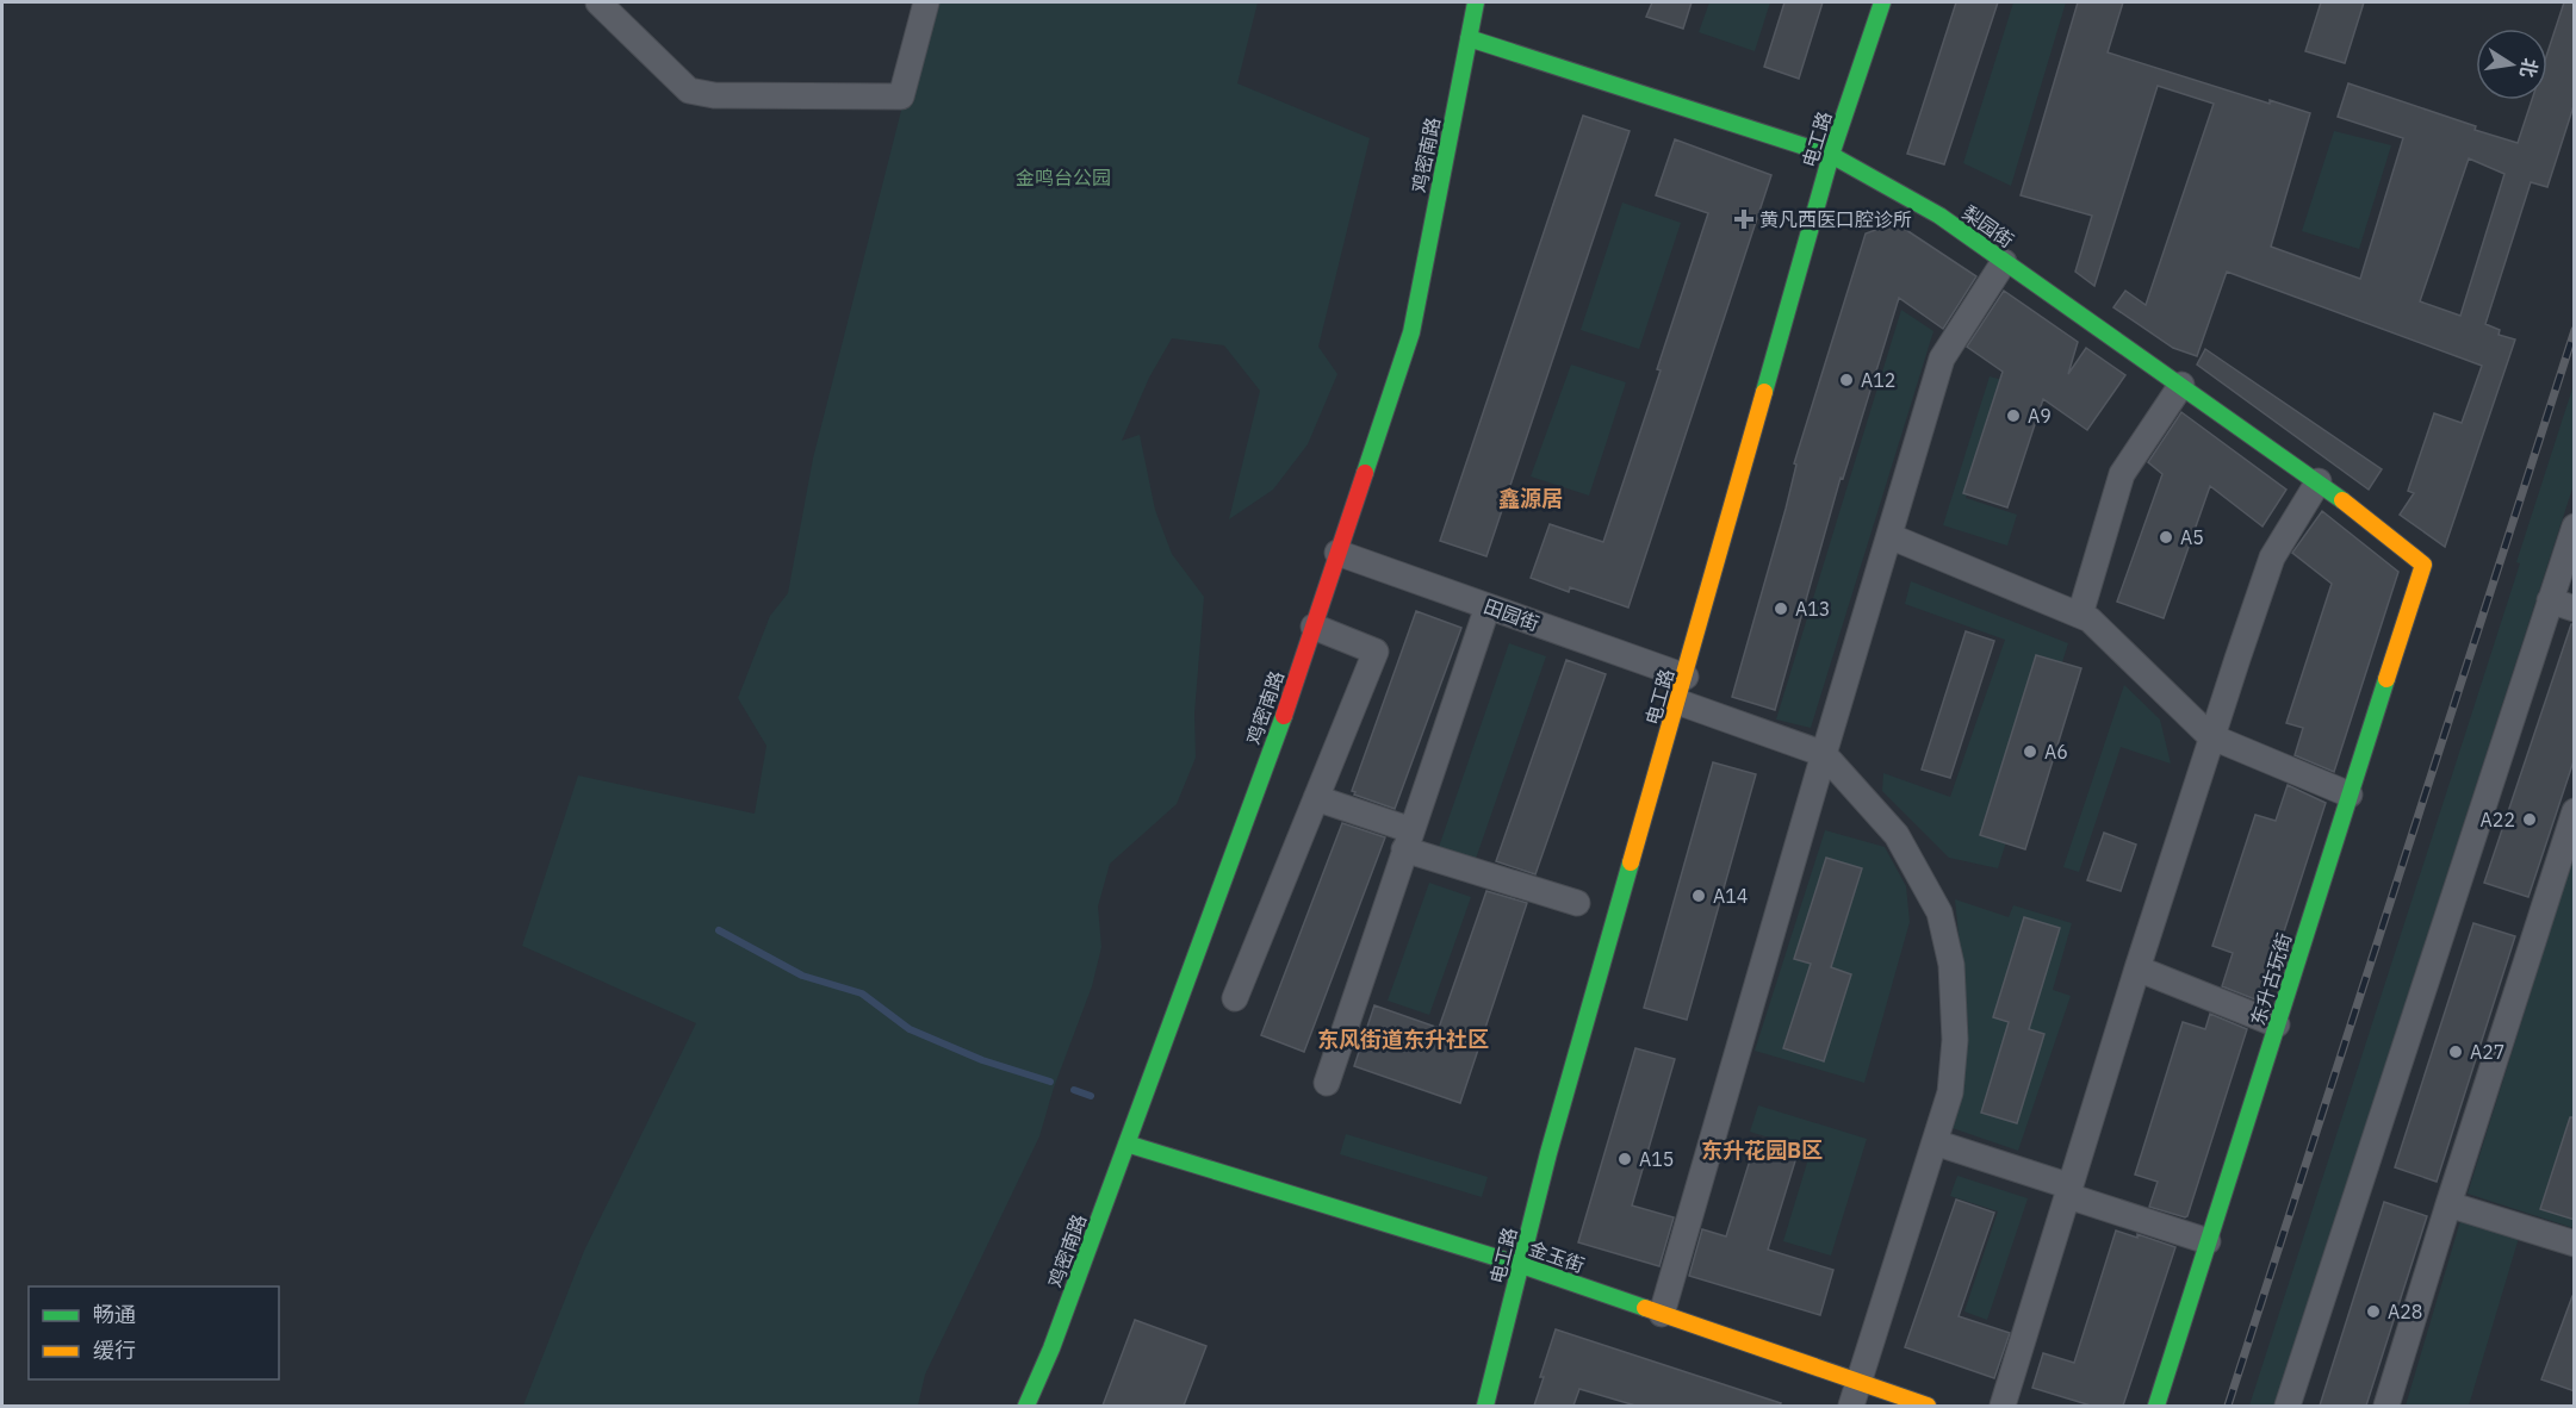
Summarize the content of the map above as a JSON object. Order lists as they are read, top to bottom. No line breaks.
{"streets":{"street":["电工路","鸡密南路","梨园街","田园街","东升古玩街","金玉街"]},"crossings":[["电工路","梨园街"],["电工路","田园街"],["电工路","金玉街"],["鸡密南路","梨园街"],["鸡密南路","田园街"],["鸡密南路","金玉街"],["梨园街","东升古玩街"]],"districts":["鑫源居","东风街道东升社区","东升花园B区"],"parks":["金鸣台公园"],"places":{"health":["黄凡西医口腔诊所"],"other":["A12","A9","A5","A13","A6","A22","A14","A27","A15","A28"]},"legend":["畅通","缓行"],"north":"right"}
